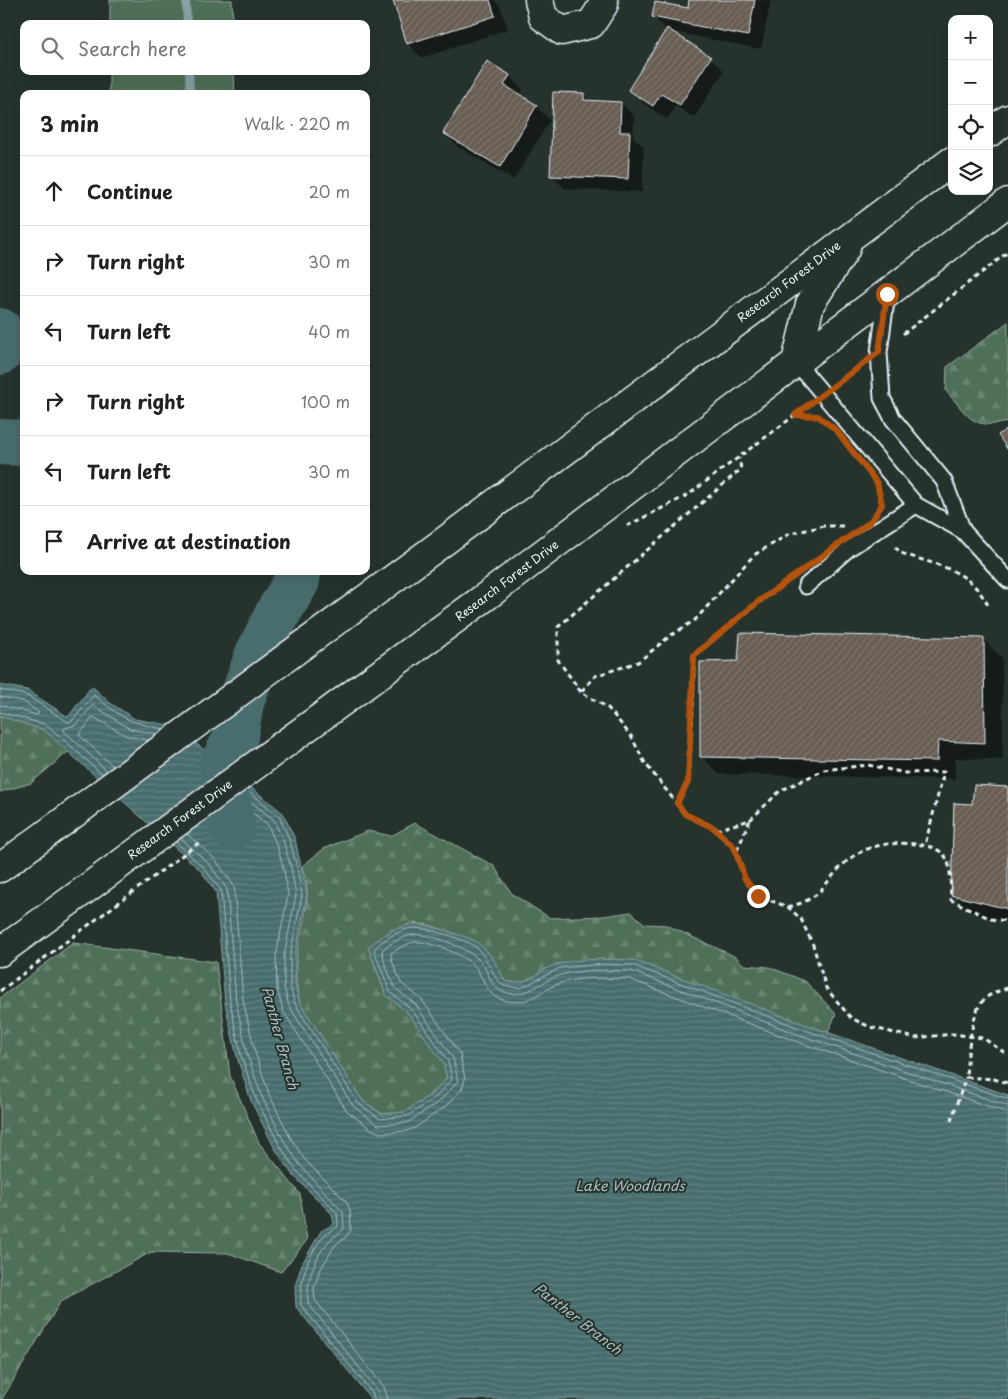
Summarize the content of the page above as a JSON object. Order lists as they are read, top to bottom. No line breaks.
{"streets":{"main road":["Research Forest Drive"]},"water":["Panther Branch","Lake Woodlands"],"page":{"map_buttons":["+","−"],"search":"Search here","heading":["3 min","Walk · 220 m"],"list":[["Continue","20 m"],["Turn right","30 m"],["Turn left","40 m"],["Turn right","100 m"],["Turn left","30 m"],"Arrive at destination"]}}
